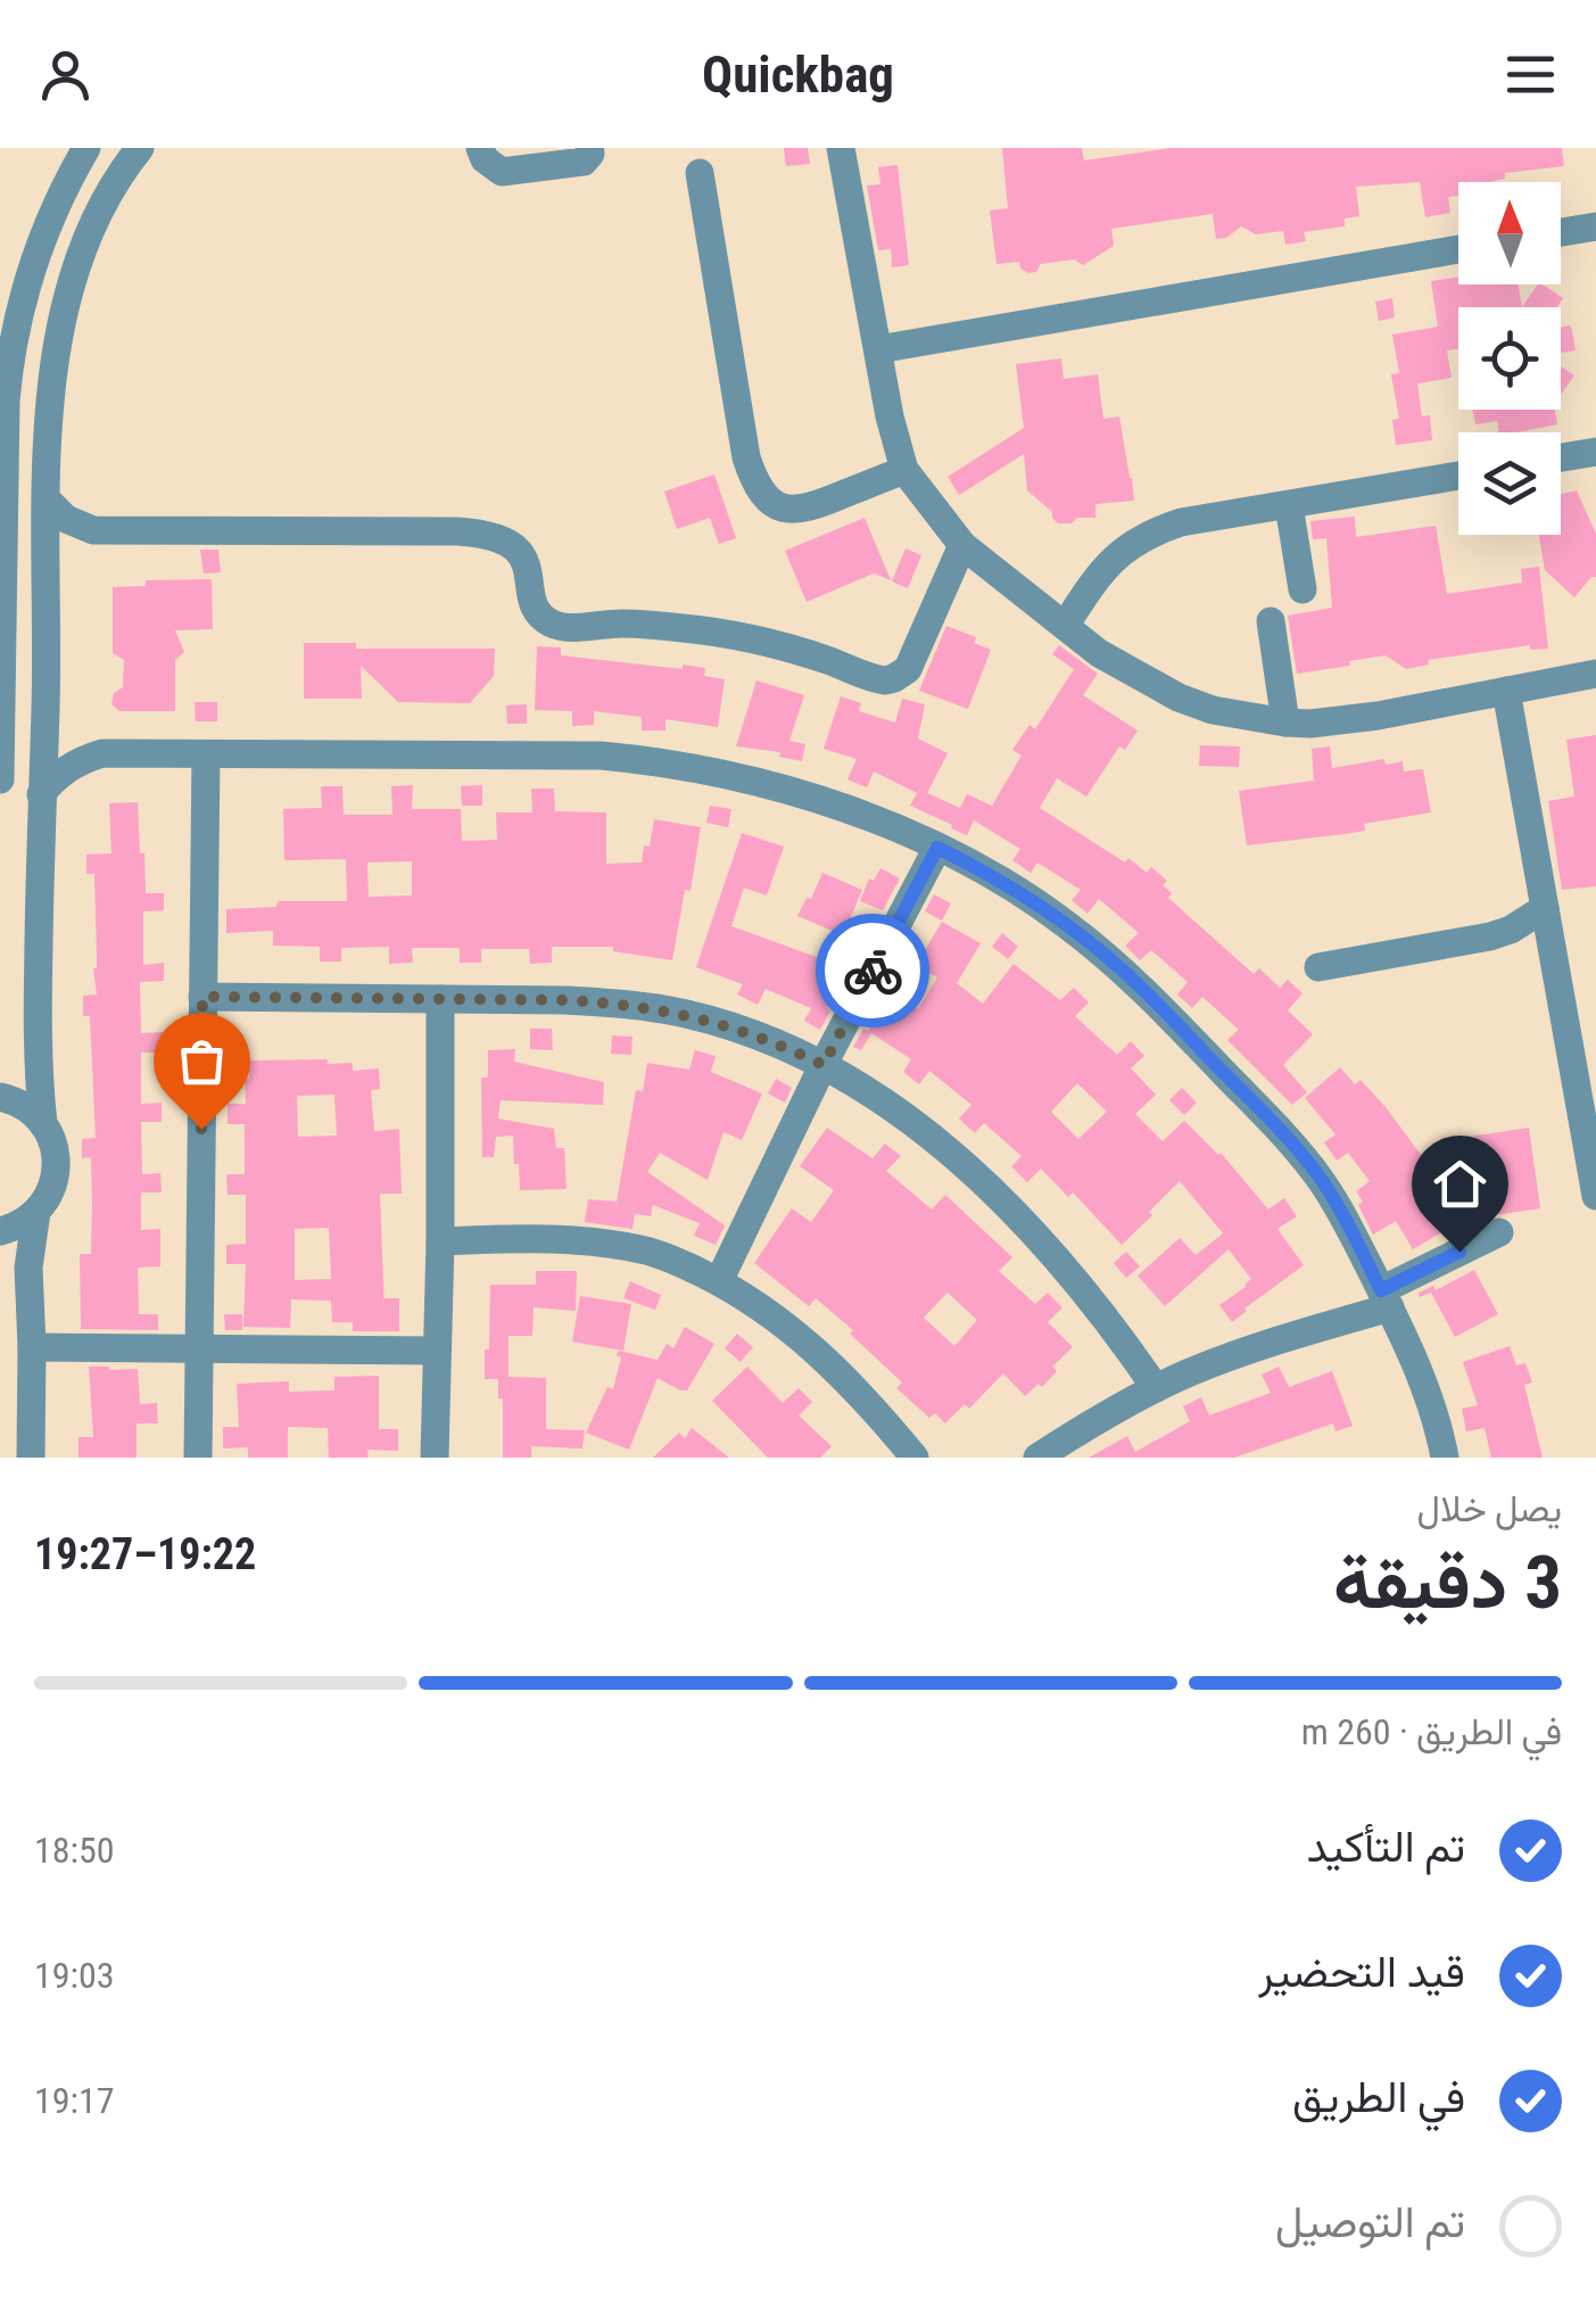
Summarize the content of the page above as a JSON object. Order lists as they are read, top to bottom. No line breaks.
{"north":"top","page":{"header":"Quickbag","heading":["3 دقيقة","يصل خلال","19:22–19:27"],"bar":"في الطريق · 260 m","list":[["تم التأكيد","18:50"],["قيد التحضير","19:03"],["في الطريق","19:17"],"تم التوصيل"]}}
